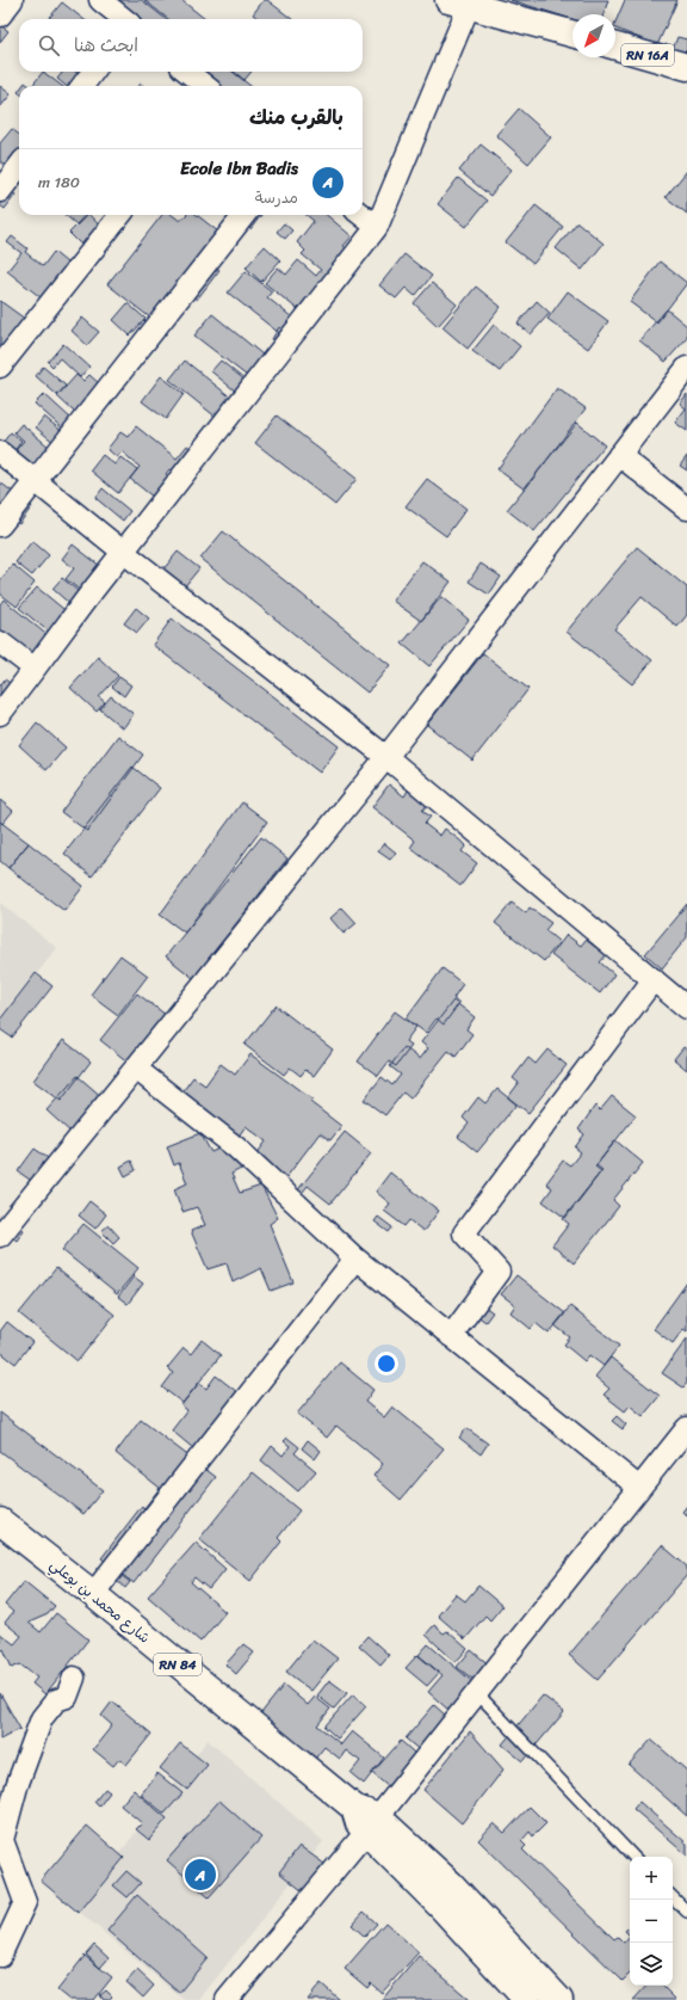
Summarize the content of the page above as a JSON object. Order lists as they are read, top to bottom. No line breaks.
{"streets":{"main road":["RN 16A","شارع محمد بن بوعلي","RN 84"]},"crossings":[["شارع محمد بن بوعلي","RN 84"]],"north":"bottom left","page":{"search":"ابحث هنا","heading":"بالقرب منك","list":[{"mark":"A","name":"Ecole Ibn Badis","note":"مدرسة","value":"180 m"}],"map_buttons":["+","−"],"pins":"A"}}
